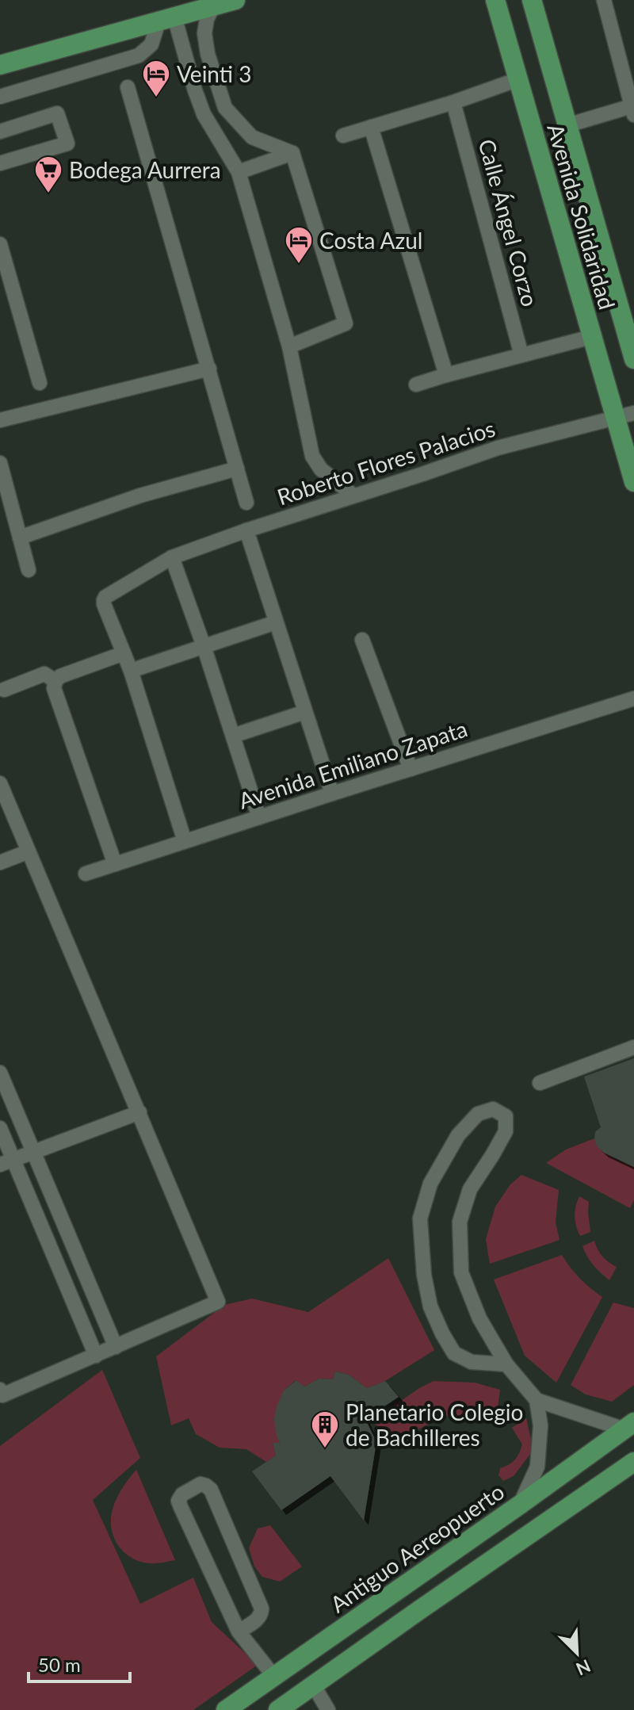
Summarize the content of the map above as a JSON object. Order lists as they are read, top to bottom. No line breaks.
{"streets":{"main road":["Avenida Solidaridad","Antiguo Aereopuerto"],"street":["Calle Ángel Corzo","Roberto Flores Palacios","Avenida Emiliano Zapata"]},"crossings":[["Avenida Solidaridad","Roberto Flores Palacios"]],"places":{"hotel":["Veinti 3","Costa Azul"],"supermarket":["Bodega Aurrera"],"building":["Planetario Colegio de Bachilleres"]},"scale_bar":"50 m","north":"bottom right"}
